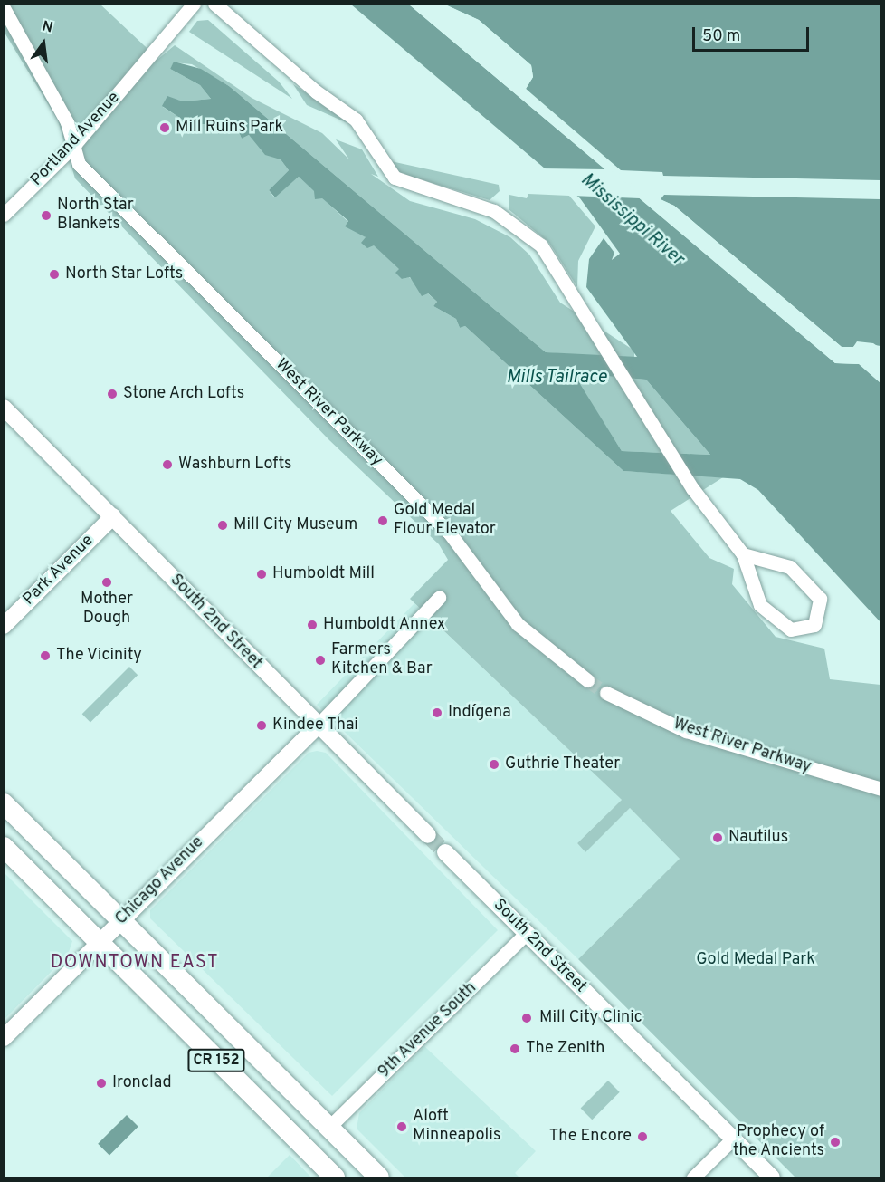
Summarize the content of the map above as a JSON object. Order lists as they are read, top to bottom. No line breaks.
{"streets":{"main road":["CR 152"],"street":["Portland Avenue","West River Parkway","Park Avenue","South 2nd Street","Chicago Avenue","9th Avenue South"]},"crossings":[["Portland Avenue","West River Parkway"],["Park Avenue","South 2nd Street"],["South 2nd Street","Chicago Avenue"],["South 2nd Street","9th Avenue South"],["Chicago Avenue","CR 152"],["9th Avenue South","CR 152"]],"districts":["DOWNTOWN EAST"],"water":["Mississippi River","Mills Tailrace"],"parks":["Gold Medal Park"],"places":["Mill Ruins Park","North Star Blankets","North Star Lofts","Stone Arch Lofts","Washburn Lofts","Gold Medal Flour Elevator","Mill City Museum","Humboldt Mill","Mother Dough","Humboldt Annex","The Vicinity","Farmers Kitchen & Bar","Indígena","Kindee Thai","Guthrie Theater","Nautilus","Mill City Clinic","The Zenith","Ironclad","Aloft Minneapolis","The Encore","Prophecy of the Ancients"],"scale_bar":"50 m","north":"top"}
